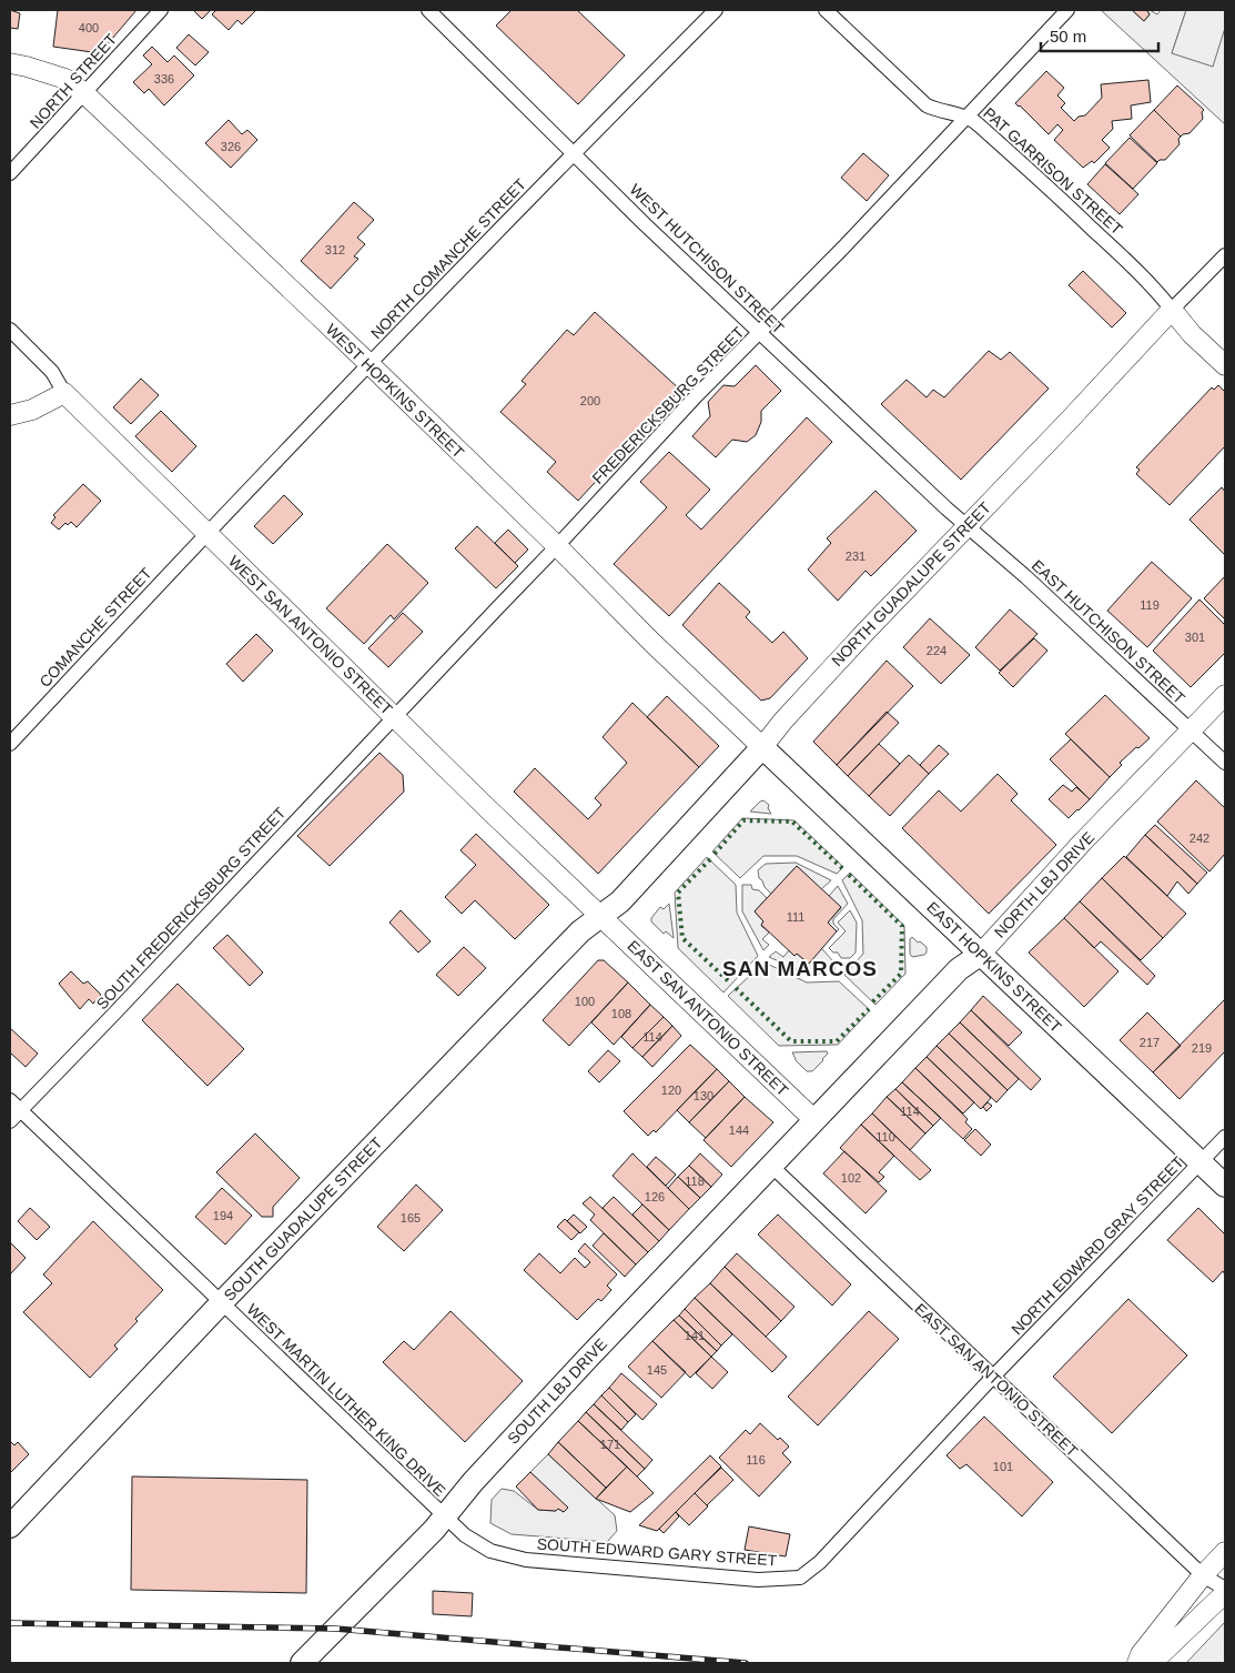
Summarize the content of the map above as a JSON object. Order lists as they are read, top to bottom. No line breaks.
{"streets":{"main road":["WEST HOPKINS STREET","NORTH GUADALUPE STREET","WEST SAN ANTONIO STREET","NORTH LBJ DRIVE","EAST HOPKINS STREET","EAST SAN ANTONIO STREET","SOUTH GUADALUPE STREET","SOUTH LBJ DRIVE"],"street":["NORTH STREET","PAT GARRISON STREET","NORTH COMANCHE STREET","WEST HUTCHISON STREET","FREDERICKSBURG STREET","COMANCHE STREET","EAST HUTCHISON STREET","SOUTH FREDERICKSBURG STREET","NORTH EDWARD GRAY STREET","WEST MARTIN LUTHER KING DRIVE","SOUTH EDWARD GARY STREET"]},"crossings":[["NORTH STREET","WEST HOPKINS STREET"],["PAT GARRISON STREET","FREDERICKSBURG STREET"],["PAT GARRISON STREET","NORTH GUADALUPE STREET"],["NORTH COMANCHE STREET","WEST HUTCHISON STREET"],["NORTH COMANCHE STREET","WEST HOPKINS STREET"],["NORTH COMANCHE STREET","COMANCHE STREET"],["NORTH COMANCHE STREET","WEST SAN ANTONIO STREET"],["WEST HUTCHISON STREET","FREDERICKSBURG STREET"],["WEST HUTCHISON STREET","NORTH GUADALUPE STREET"],["WEST HUTCHISON STREET","EAST HUTCHISON STREET"],["WEST HOPKINS STREET","FREDERICKSBURG STREET"],["WEST HOPKINS STREET","NORTH GUADALUPE STREET"],["WEST HOPKINS STREET","EAST HOPKINS STREET"],["FREDERICKSBURG STREET","WEST SAN ANTONIO STREET"],["FREDERICKSBURG STREET","SOUTH FREDERICKSBURG STREET"],["NORTH GUADALUPE STREET","EAST HUTCHISON STREET"],["NORTH GUADALUPE STREET","WEST SAN ANTONIO STREET"],["NORTH GUADALUPE STREET","EAST HOPKINS STREET"],["NORTH GUADALUPE STREET","EAST SAN ANTONIO STREET"],["NORTH GUADALUPE STREET","SOUTH GUADALUPE STREET"],["COMANCHE STREET","WEST SAN ANTONIO STREET"],["EAST HUTCHISON STREET","NORTH LBJ DRIVE"],["WEST SAN ANTONIO STREET","SOUTH FREDERICKSBURG STREET"],["WEST SAN ANTONIO STREET","EAST SAN ANTONIO STREET"],["WEST SAN ANTONIO STREET","SOUTH GUADALUPE STREET"],["NORTH LBJ DRIVE","EAST HOPKINS STREET"],["NORTH LBJ DRIVE","EAST SAN ANTONIO STREET"],["NORTH LBJ DRIVE","SOUTH LBJ DRIVE"],["SOUTH FREDERICKSBURG STREET","WEST MARTIN LUTHER KING DRIVE"],["EAST HOPKINS STREET","NORTH EDWARD GRAY STREET"],["EAST SAN ANTONIO STREET","SOUTH GUADALUPE STREET"],["EAST SAN ANTONIO STREET","NORTH EDWARD GRAY STREET"],["EAST SAN ANTONIO STREET","SOUTH LBJ DRIVE"],["EAST SAN ANTONIO STREET","SOUTH EDWARD GARY STREET"],["SOUTH GUADALUPE STREET","WEST MARTIN LUTHER KING DRIVE"],["NORTH EDWARD GRAY STREET","SOUTH EDWARD GARY STREET"],["SOUTH LBJ DRIVE","WEST MARTIN LUTHER KING DRIVE"],["SOUTH LBJ DRIVE","SOUTH EDWARD GARY STREET"],["WEST MARTIN LUTHER KING DRIVE","SOUTH EDWARD GARY STREET"]],"districts":["SAN MARCOS"],"house_numbers":["400","336","326","312","200","231","119","301","224","242","111","100","108","114","217","219","120","130","114","144","110","102","118","126","194","165","141","145","171","116","101"],"scale_bar":"50 m"}
